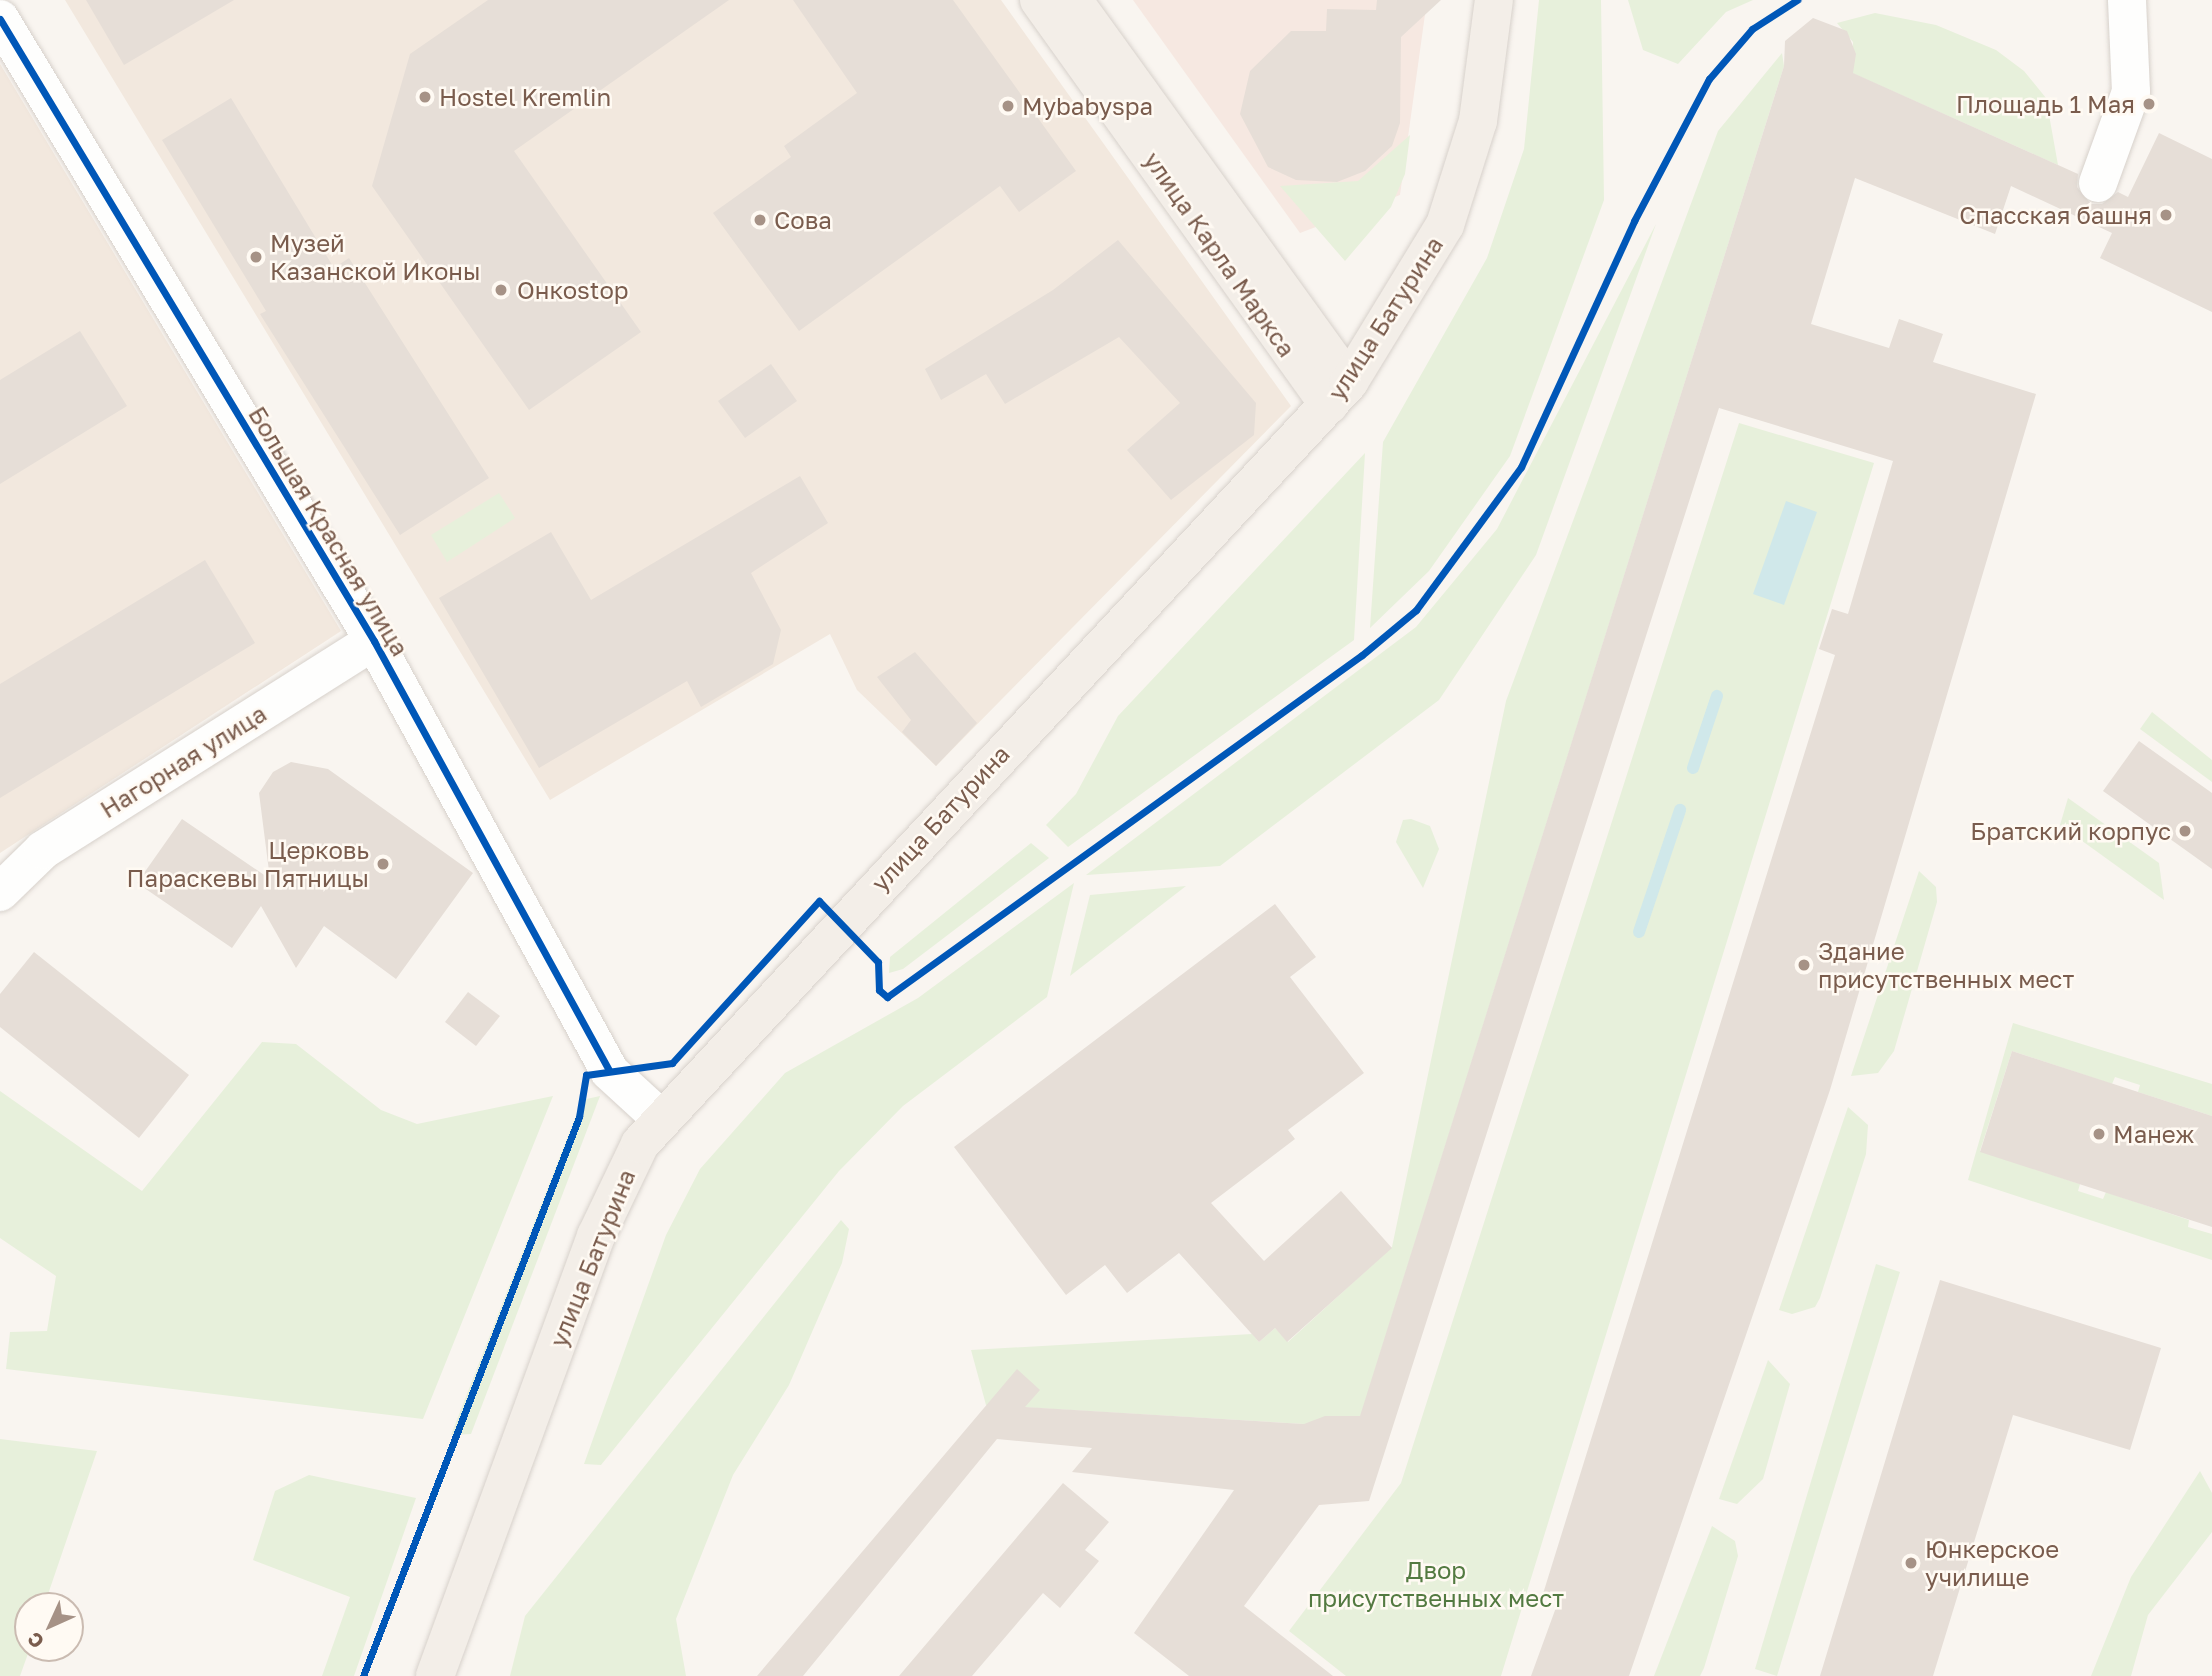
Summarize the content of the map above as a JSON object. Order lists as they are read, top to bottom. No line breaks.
{"streets":{"main road":["улица Карла Маркса","улица Батурина"],"street":["Большая Красная улица","Нагорная улица"]},"crossings":[["улица Карла Маркса","улица Батурина"],["улица Батурина","Большая Красная улица"],["Большая Красная улица","Нагорная улица"]],"parks":["Двор присутственных мест"],"places":["Hostel Kremlin","Площадь 1 Мая","Mybabyspa","Спасская башня","Сова","Музей Казанской Иконы","Онкоstop","Братский корпус","Церковь Параскевы Пятницы","Здание присутственных мест","Манеж","Юнкерское училище"],"north":"bottom left"}
